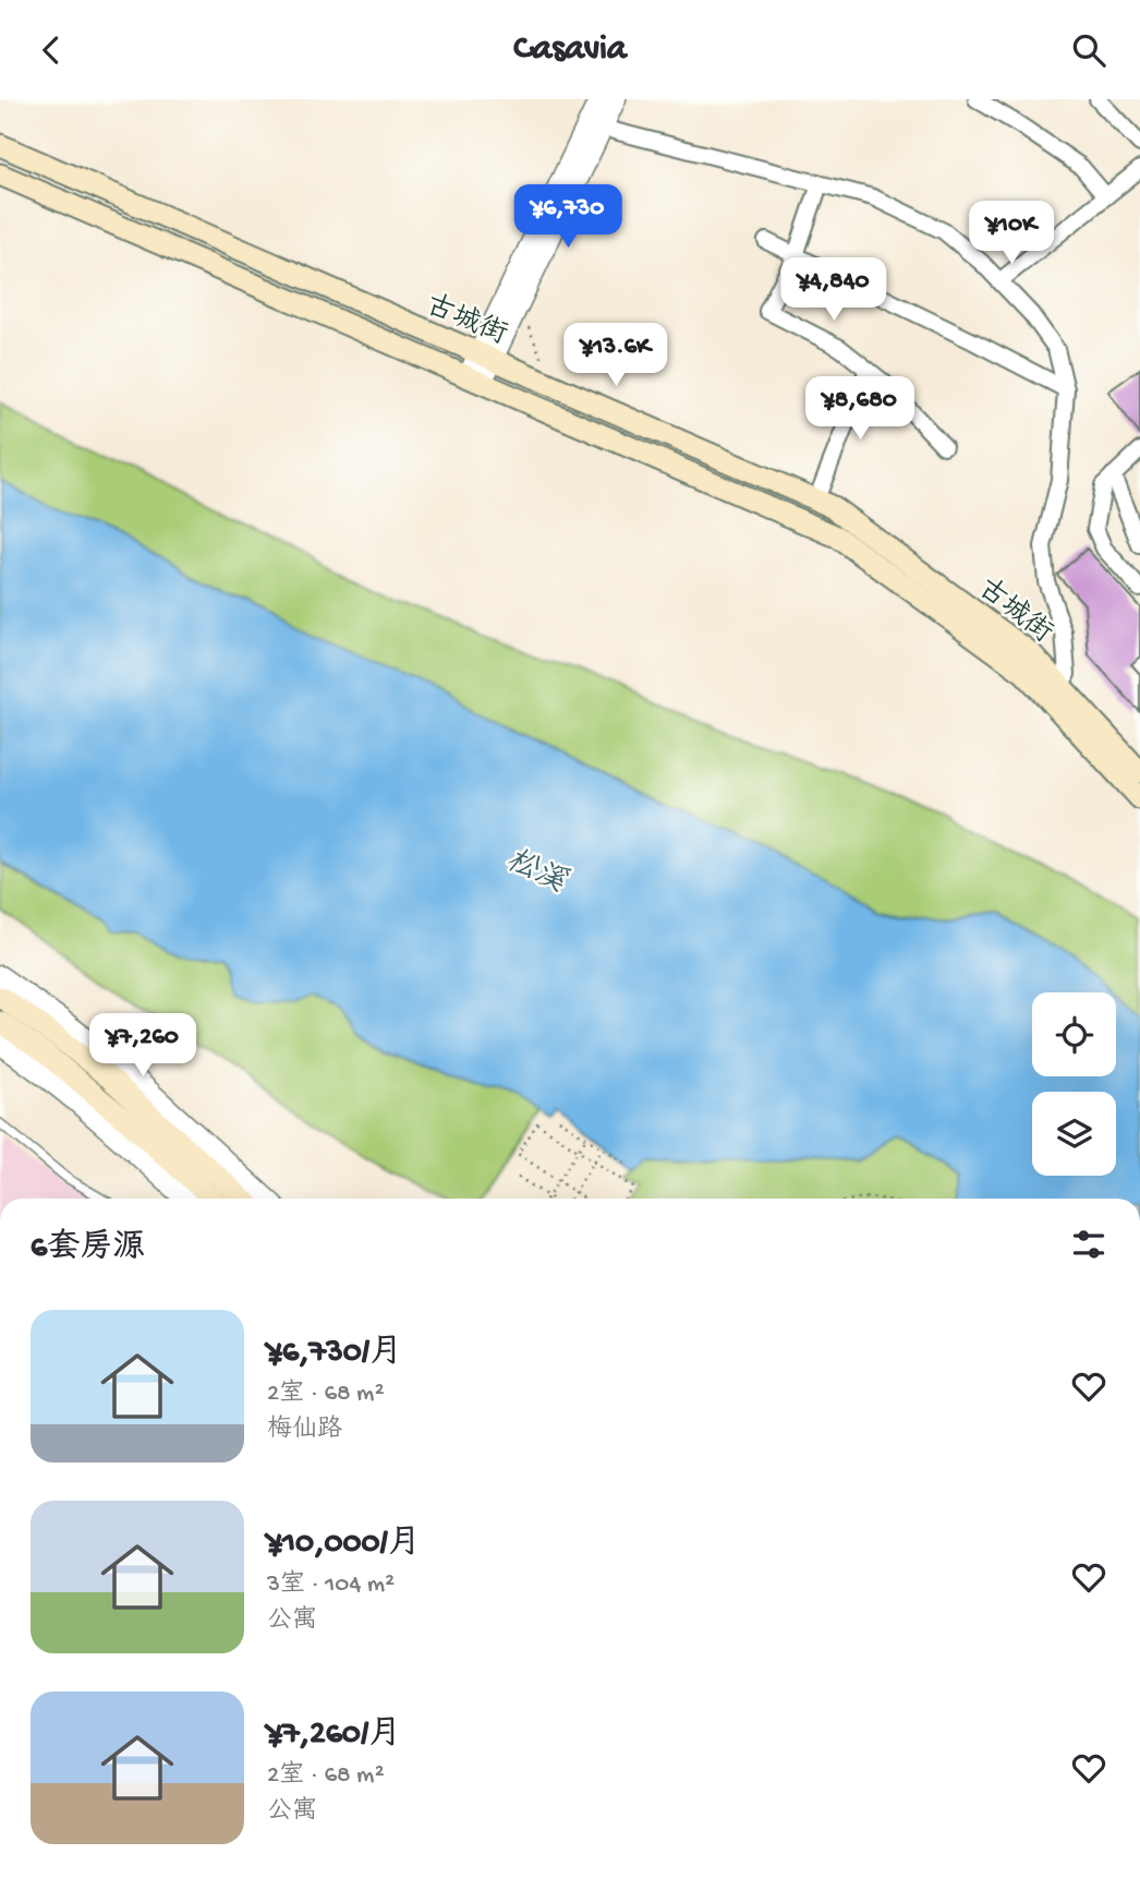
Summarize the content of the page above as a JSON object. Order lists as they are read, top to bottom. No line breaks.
{"streets":{"main road":["古城街"]},"water":["松溪"],"page":{"header":"Casavia","price":["¥6,730","¥10K","¥4,840","¥13.6K","¥8,680","¥7,260"],"heading":"6套房源","list":[{"name":"¥6,730/月","note":"2室 · 68 m² · 梅仙路"},{"name":"¥10,000/月","note":"3室 · 104 m² · 公寓"},{"name":"¥7,260/月","note":"2室 · 68 m² · 公寓"}]}}
